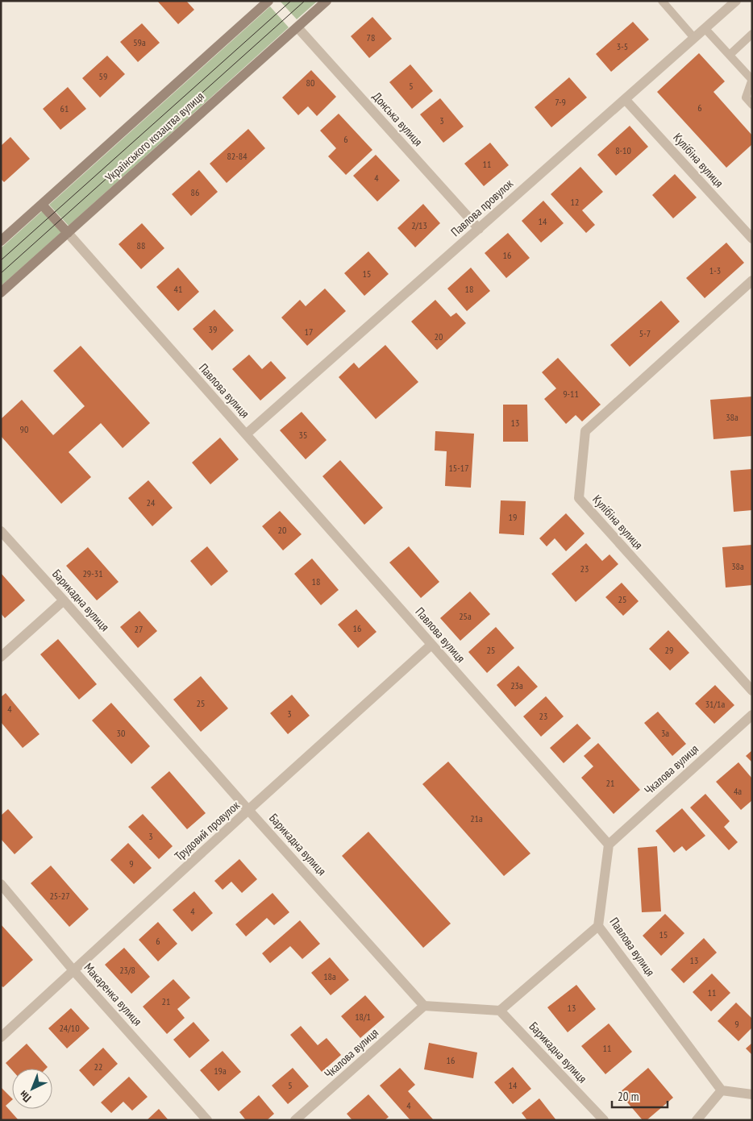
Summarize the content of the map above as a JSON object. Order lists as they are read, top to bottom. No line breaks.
{"streets":{"street":["Донська вулиця","Українського козацтва вулиця","Кулібіна вулиця","Павлова провулок","Павлова вулиця","Барикадна вулиця","Чкалова вулиця","Трудовий провулок","Макаренка вулиця"]},"crossings":[["Донська вулиця","Українського козацтва вулиця"],["Донська вулиця","Павлова провулок"],["Українського козацтва вулиця","Павлова вулиця"],["Кулібіна вулиця","Павлова провулок"],["Павлова провулок","Павлова вулиця"],["Павлова вулиця","Чкалова вулиця"],["Павлова вулиця","Трудовий провулок"],["Барикадна вулиця","Чкалова вулиця"],["Барикадна вулиця","Трудовий провулок"],["Трудовий провулок","Макаренка вулиця"]],"house_numbers":["78","59а","3-5","59","80","5","7-9","6","61","3","6","8-10","82-84","11","4","86","12","14","2/13","88","16","1-3","15","41","18","39","17","5-7","20","9-11","38а","13","90","35","15-17","24","19","20","38а","23","29-31","18","25","25а","16","27","25","29","23а","25","31/1а","4","3","23","30","3а","21","4а","21а","3","9","25-27","4","15","6","13","23/8","18а","11","21","13","18/1","9","24/10","11","16","22","19а","5","14","4"],"scale_bar":"20 m","north":"bottom left"}
